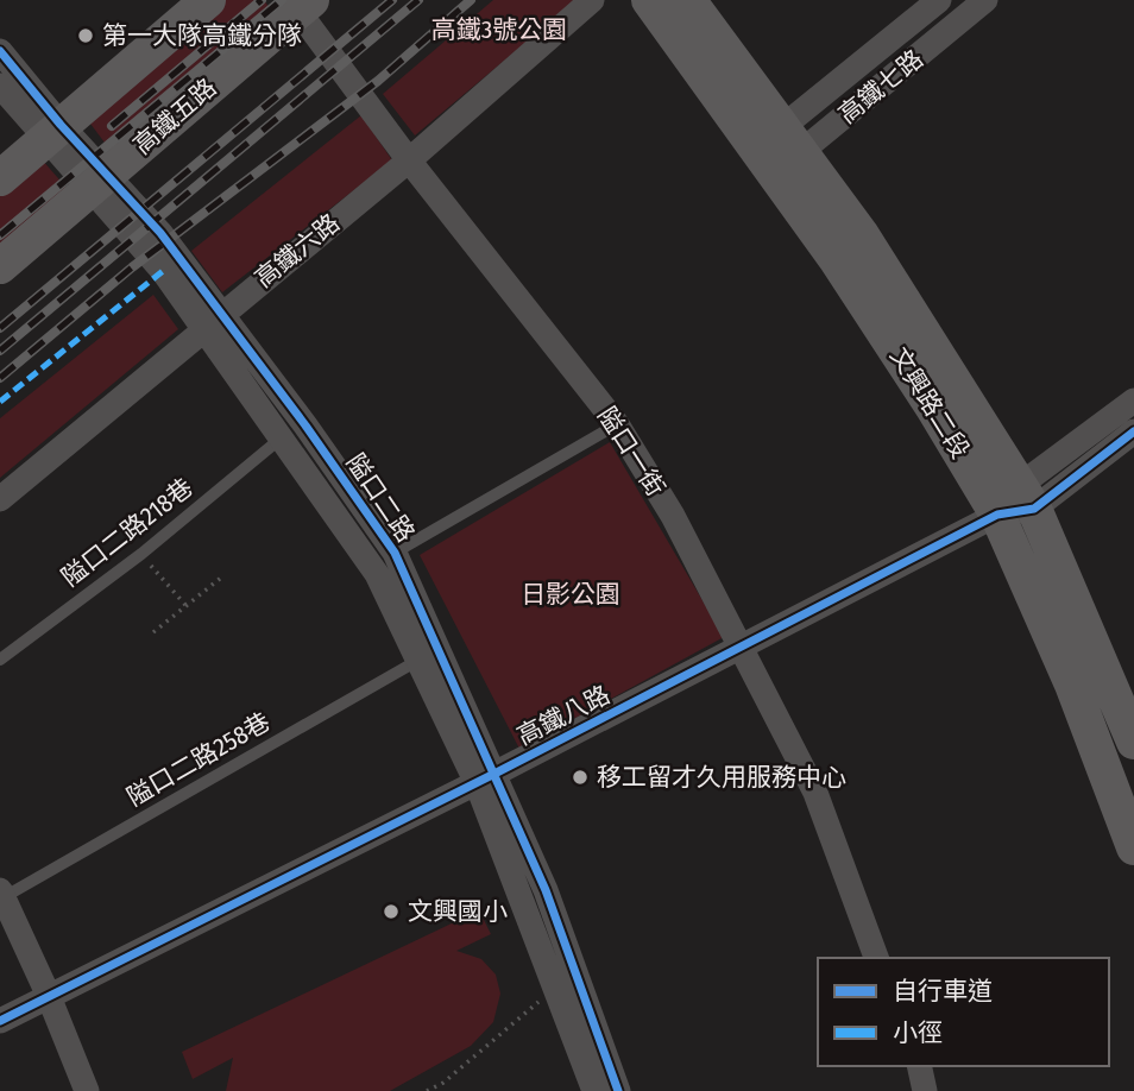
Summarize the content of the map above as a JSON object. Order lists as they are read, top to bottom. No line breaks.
{"streets":{"street":["高鐵七路","高鐵五路","高鐵六路","文興路二段","隘口一街","隘口二路","高鐵八路"],"lane":["隘口二路218巷","隘口二路258巷"]},"crossings":[["高鐵七路","文興路二段"],["高鐵五路","隘口一街"],["高鐵五路","隘口二路"],["高鐵六路","隘口一街"],["高鐵六路","隘口二路"],["文興路二段","高鐵八路"],["隘口一街","隘口二路"],["隘口一街","高鐵八路"],["隘口二路","隘口二路218巷"],["隘口二路","高鐵八路"],["隘口二路","隘口二路258巷"]],"parks":["高鐵3號公園","日影公園"],"places":["第一大隊高鐵分隊","移工留才久用服務中心","文興國小"],"legend":["自行車道","小徑"]}
